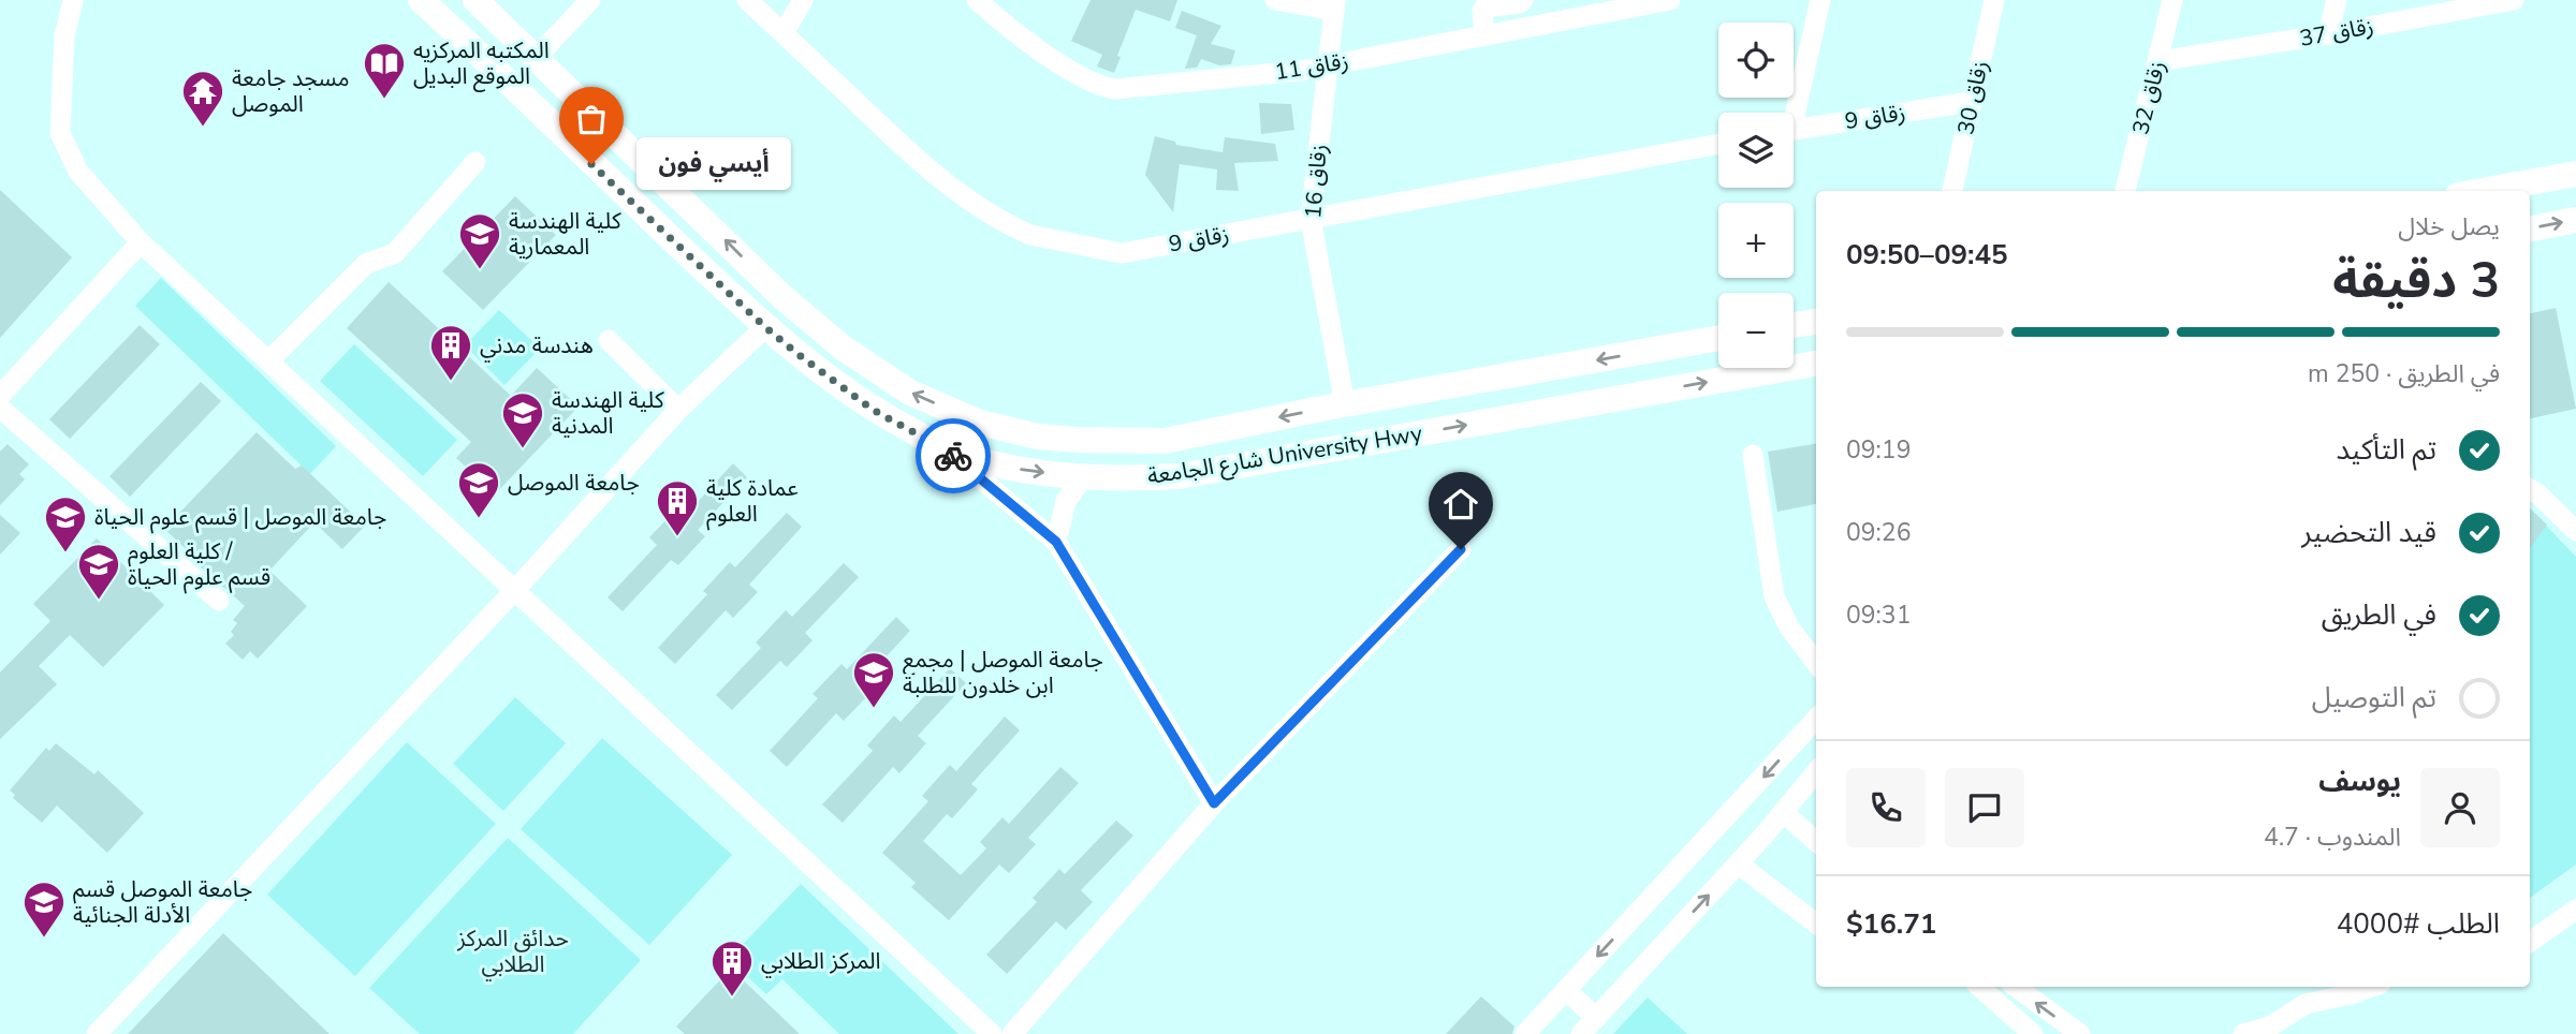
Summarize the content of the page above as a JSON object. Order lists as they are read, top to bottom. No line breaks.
{"streets":{"main road":["شارع الجامعة University Hwy"],"street":["زقاق 37","زقاق 11","زقاق 30","زقاق 32","زقاق 9","زقاق 16"]},"crossings":[["زقاق 37","زقاق 32"],["زقاق 11","زقاق 16"],["زقاق 30","زقاق 9"],["زقاق 9","زقاق 16"],["زقاق 16","شارع الجامعة University Hwy"]],"parks":["حدائق المركز الطلابي"],"places":{"library":["المكتبه المركزيه الموقع البديل"],"temple":["مسجد جامعة الموصل"],"other":["أيسي فون"],"school or university":["كلية الهندسة المعمارية","كلية الهندسة المدنية","جامعة الموصل","جامعة الموصل | قسم علوم الحياة","كلية العلوم / قسم علوم الحياة","جامعة الموصل | مجمع ابن خلدون للطلبة","جامعة الموصل قسم الأدلة الجنائية"],"building":["هندسة مدني","عمادة كلية العلوم","المركز الطلابي"]},"page":{"map_buttons":["+","−"],"bubble":"أيسي فون","heading":["3 دقيقة","يصل خلال","09:45–09:50"],"panel":["يوسف","المندوب · 4.7","الطلب #4000","$16.71"],"bar":"في الطريق · 250 m","list":[["تم التأكيد","09:19"],["قيد التحضير","09:26"],["في الطريق","09:31"],"تم التوصيل"]}}
